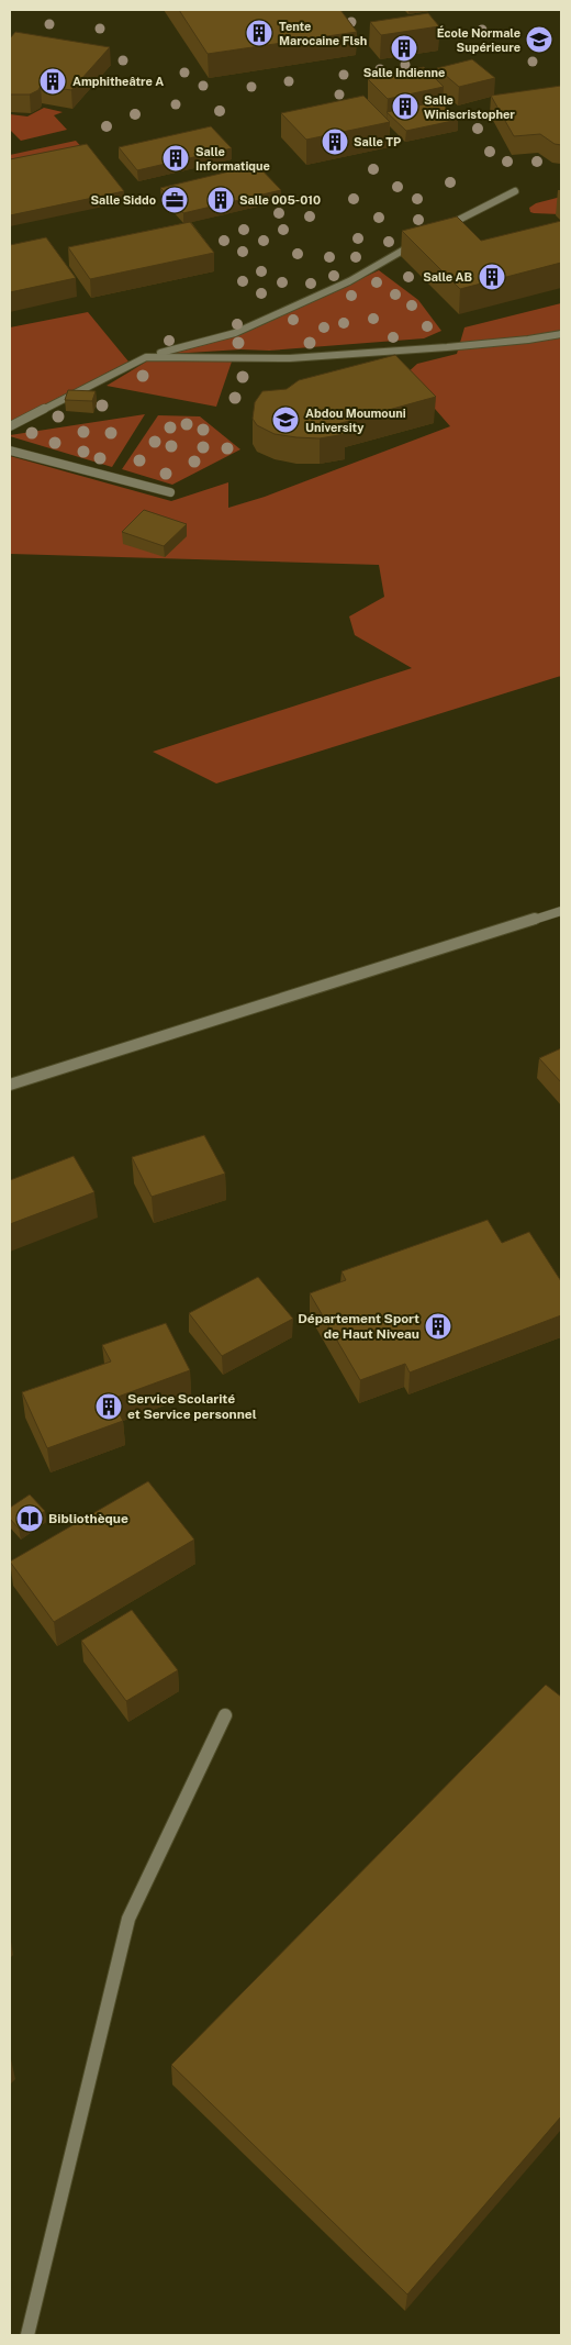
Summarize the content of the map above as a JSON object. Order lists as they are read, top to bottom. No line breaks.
{"places":{"building":["Tente Marocaine Flsh","Salle Indienne","Amphitheâtre A","Salle Winiscristopher","Salle TP","Salle Informatique","Salle 005-010","Salle AB","Département Sport de Haut Niveau","Service Scolarité et Service personnel"],"school or university":["École Normale Supérieure","Abdou Moumouni University"],"office":["Salle Siddo"],"library":["Bibliothèque"]}}
